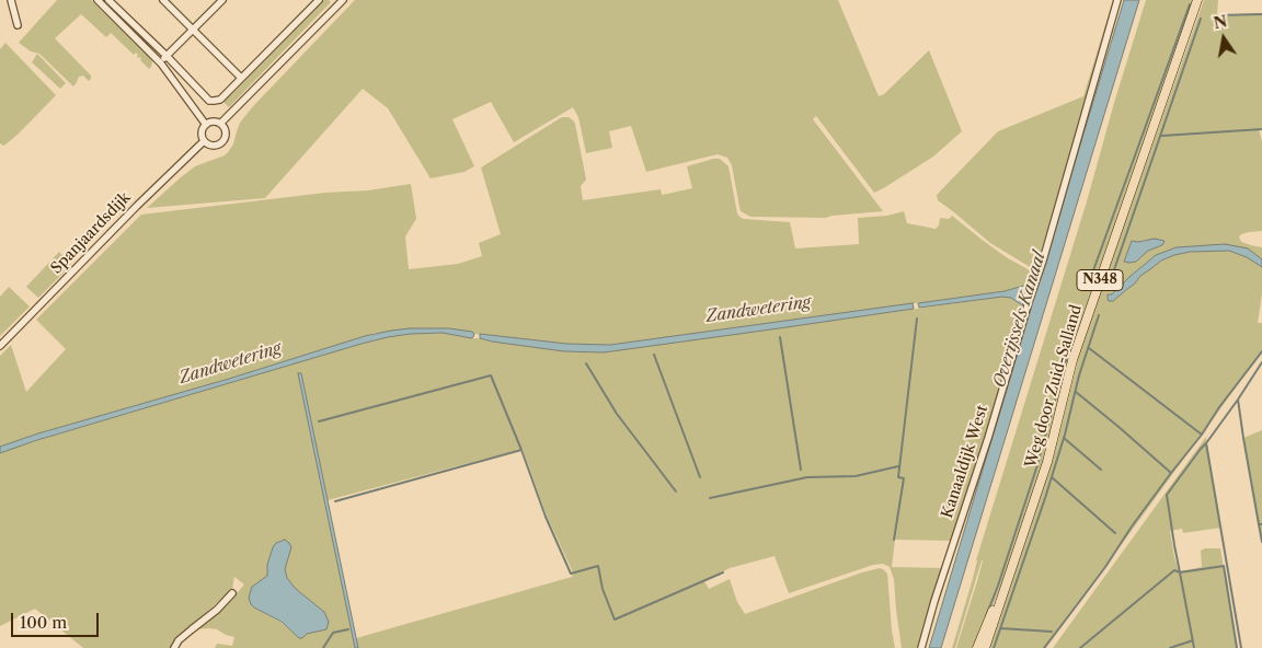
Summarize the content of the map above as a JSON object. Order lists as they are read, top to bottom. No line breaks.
{"streets":{"main road":["N348","Weg door Zuid-Salland"],"street":["Spanjaardsdijk","Kanaaldijk West"]},"water":["Zandwetering","Overijssels Kanaal"],"scale_bar":"100 m","north":"top"}
